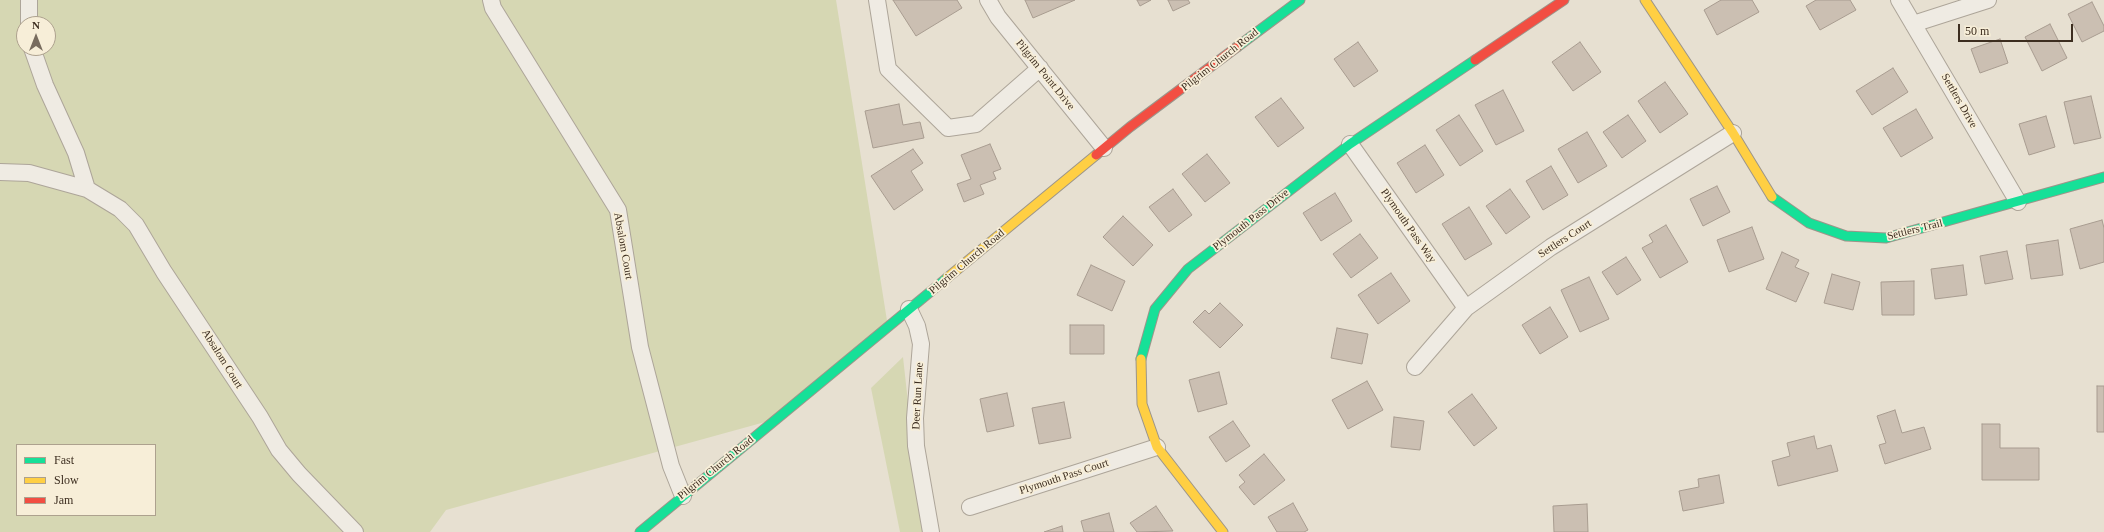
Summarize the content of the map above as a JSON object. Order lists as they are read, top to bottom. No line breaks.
{"streets":{"street":["Pilgrim Church Road","Pilgrim Point Drive","Settlers Drive","Plymouth Pass Drive","Plymouth Pass Way","Settlers Trail","Settlers Court","Absalom Court","Deer Run Lane","Plymouth Pass Court"]},"crossings":[["Pilgrim Church Road","Pilgrim Point Drive"],["Pilgrim Church Road","Absalom Court"],["Pilgrim Church Road","Deer Run Lane"],["Settlers Drive","Settlers Trail"],["Plymouth Pass Drive","Plymouth Pass Way"],["Plymouth Pass Drive","Plymouth Pass Court"],["Plymouth Pass Way","Settlers Court"],["Settlers Trail","Settlers Court"]],"legend":["Fast","Slow","Jam"],"scale_bar":"50 m","north":"top"}
